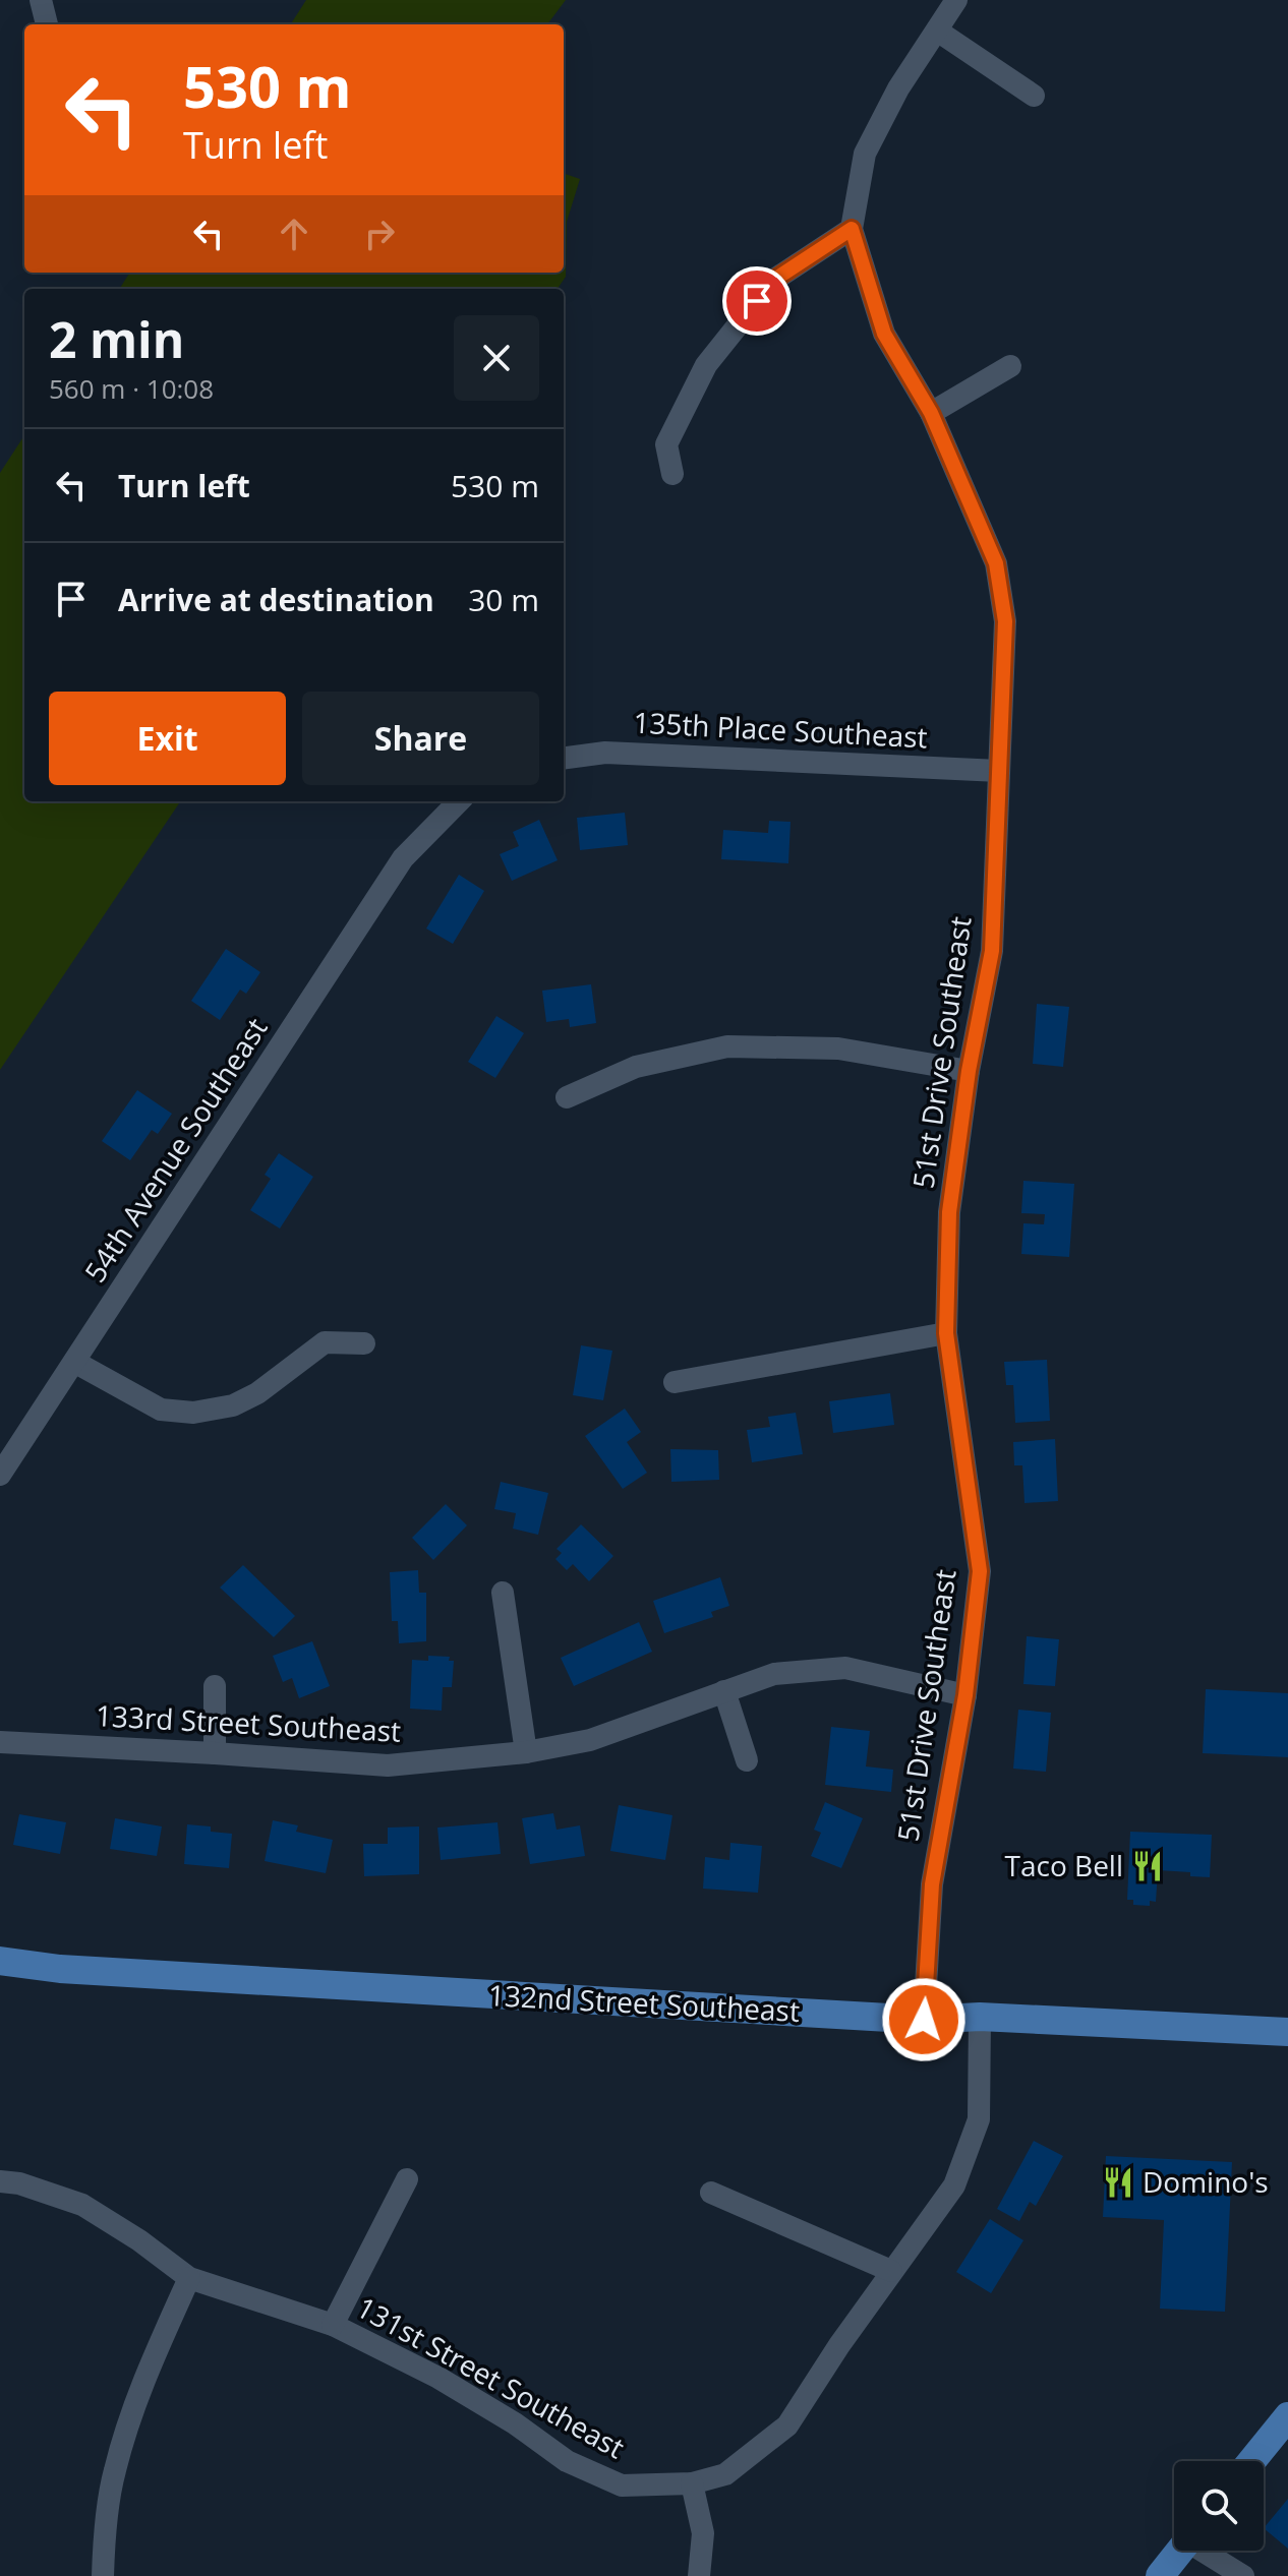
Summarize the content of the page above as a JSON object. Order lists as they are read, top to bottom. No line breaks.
{"streets":{"main road":["132nd Street Southeast"],"street":["135th Place Southeast","51st Drive Southeast","54th Avenue Southeast","133rd Street Southeast","131st Street Southeast"]},"crossings":[["135th Place Southeast","51st Drive Southeast"],["51st Drive Southeast","133rd Street Southeast"],["51st Drive Southeast","132nd Street Southeast"]],"places":{"restaurant":["Taco Bell","Domino's"]},"page":{"turn":["530 m","Turn left"],"heading":["2 min","560 m · 10:08"],"list":[{"name":"Turn left","value":"530 m"},{"name":"Arrive at destination","value":"30 m"}],"buttons":["Exit","Share"]}}
